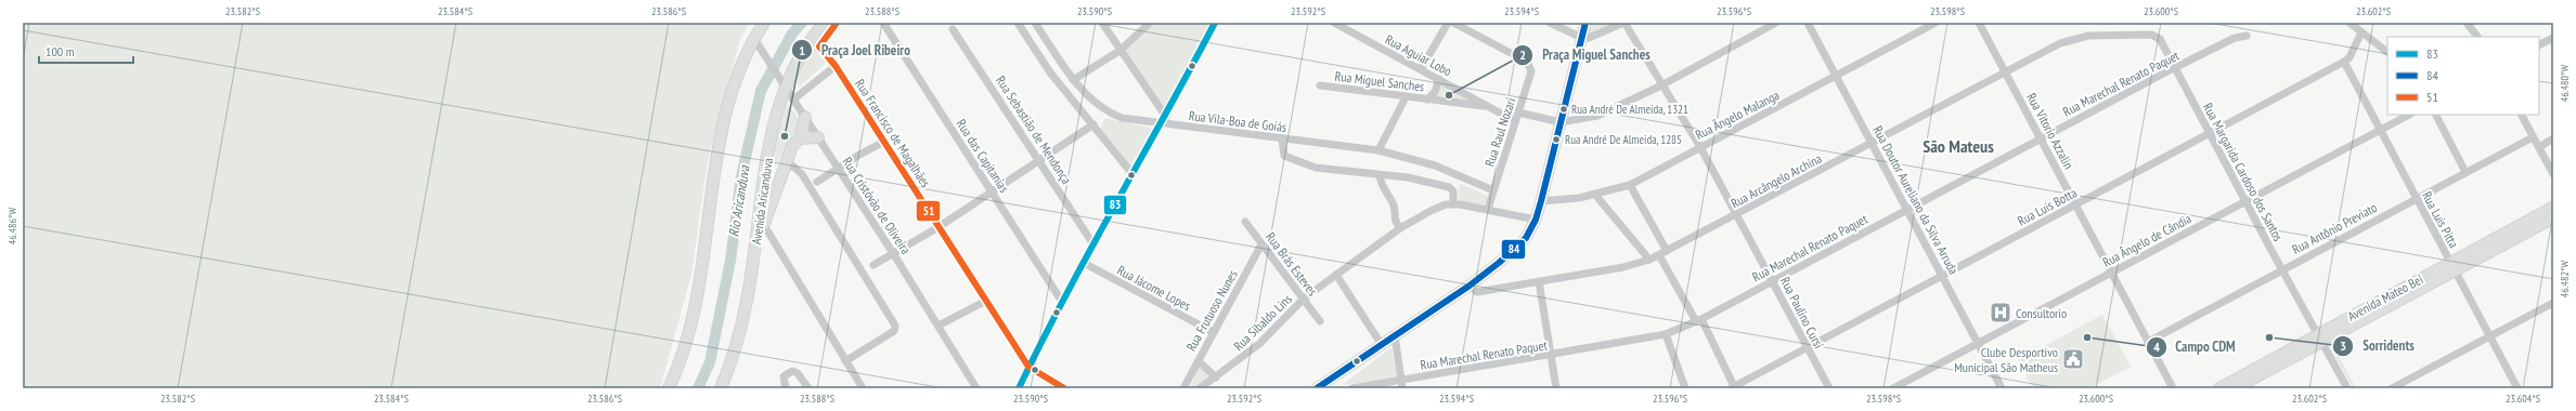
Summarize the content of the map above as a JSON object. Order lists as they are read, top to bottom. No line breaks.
{"streets":{"highway":["Avenida Aricanduva"],"main road":["Avenida Mateo Bei"],"street":["Rua Aguiar Lobo","Rua Miguel Sanches","Rua Marechal Renato Paquet","Rua Ângelo Malanga","Rua Vila-Boa de Goiás","Rua Sebastião de Mendonça","Rua Vitorio Azzalin","Rua Raul Nozari","Rua Francisco de Magalhães","Rua das Capitanias","Rua Margarida Cardoso dos Santos","Rua Arcângelo Archina","Rua Doutor Aureliano da Silva Arruda","Rua Cristóvão de Oliveira","Rua Luis Botta","Rua Luis Pitta","Rua Antônio Previato","Rua Ângelo de Cândia","Rua Brás Esteves","Rua Jácome Lopes","Rua Frutuoso Nunes","Rua Paulino Cursi","Rua Sibaldo Lins"]},"crossings":[["Rua Aguiar Lobo","Rua Miguel Sanches"],["Rua Aguiar Lobo","Rua Raul Nozari"],["Rua Marechal Renato Paquet","Rua Vitorio Azzalin"],["Rua Marechal Renato Paquet","Rua Margarida Cardoso dos Santos"],["Rua Marechal Renato Paquet","Rua Doutor Aureliano da Silva Arruda"],["Rua Marechal Renato Paquet","Rua Paulino Cursi"],["Rua Ângelo Malanga","Rua Doutor Aureliano da Silva Arruda"],["Rua Ângelo Malanga","Rua Paulino Cursi"],["Rua Vila-Boa de Goiás","Rua Raul Nozari"],["Rua Vitorio Azzalin","Rua Arcângelo Archina"],["Rua Vitorio Azzalin","Rua Luis Botta"],["Rua Vitorio Azzalin","Rua Antônio Previato"],["Rua Vitorio Azzalin","Rua Ângelo de Cândia"],["Rua Margarida Cardoso dos Santos","Rua Arcângelo Archina"],["Rua Margarida Cardoso dos Santos","Rua Luis Botta"],["Rua Margarida Cardoso dos Santos","Rua Antônio Previato"],["Rua Margarida Cardoso dos Santos","Rua Ângelo de Cândia"],["Rua Margarida Cardoso dos Santos","Avenida Mateo Bei"],["Rua Arcângelo Archina","Rua Doutor Aureliano da Silva Arruda"],["Rua Arcângelo Archina","Rua Paulino Cursi"],["Rua Doutor Aureliano da Silva Arruda","Rua Luis Botta"],["Rua Doutor Aureliano da Silva Arruda","Rua Ângelo de Cândia"],["Avenida Aricanduva","Rua Cristóvão de Oliveira"],["Rua Luis Botta","Rua Luis Pitta"],["Rua Luis Botta","Rua Paulino Cursi"],["Rua Luis Pitta","Rua Antônio Previato"],["Rua Luis Pitta","Rua Ângelo de Cândia"],["Rua Luis Pitta","Avenida Mateo Bei"],["Rua Brás Esteves","Rua Frutuoso Nunes"],["Rua Brás Esteves","Rua Sibaldo Lins"],["Rua Jácome Lopes","Rua Frutuoso Nunes"]],"districts":["São Mateus"],"water":["Rio Aricanduva"],"places":{"other":["Praça Miguel Sanches","Rua André De Almeida, 1321","Praça Joel Ribeiro","Rua André De Almeida, 1285","Campo CDM","Sorridents"],"hospital":["Consultorio"],"public building":["Clube Desportivo Municipal São Matheus"]},"lines":["transit line 83","transit line 84","transit line 51"],"legend":["83","84","51"],"scale_bar":"100 m","coordinates":["23.582°S","23.584°S","23.586°S","23.588°S","23.590°S","23.592°S","23.594°S","23.596°S","23.598°S","23.600°S","23.602°S","46.480°W","46.486°W","46.482°W","23.604°S"]}
